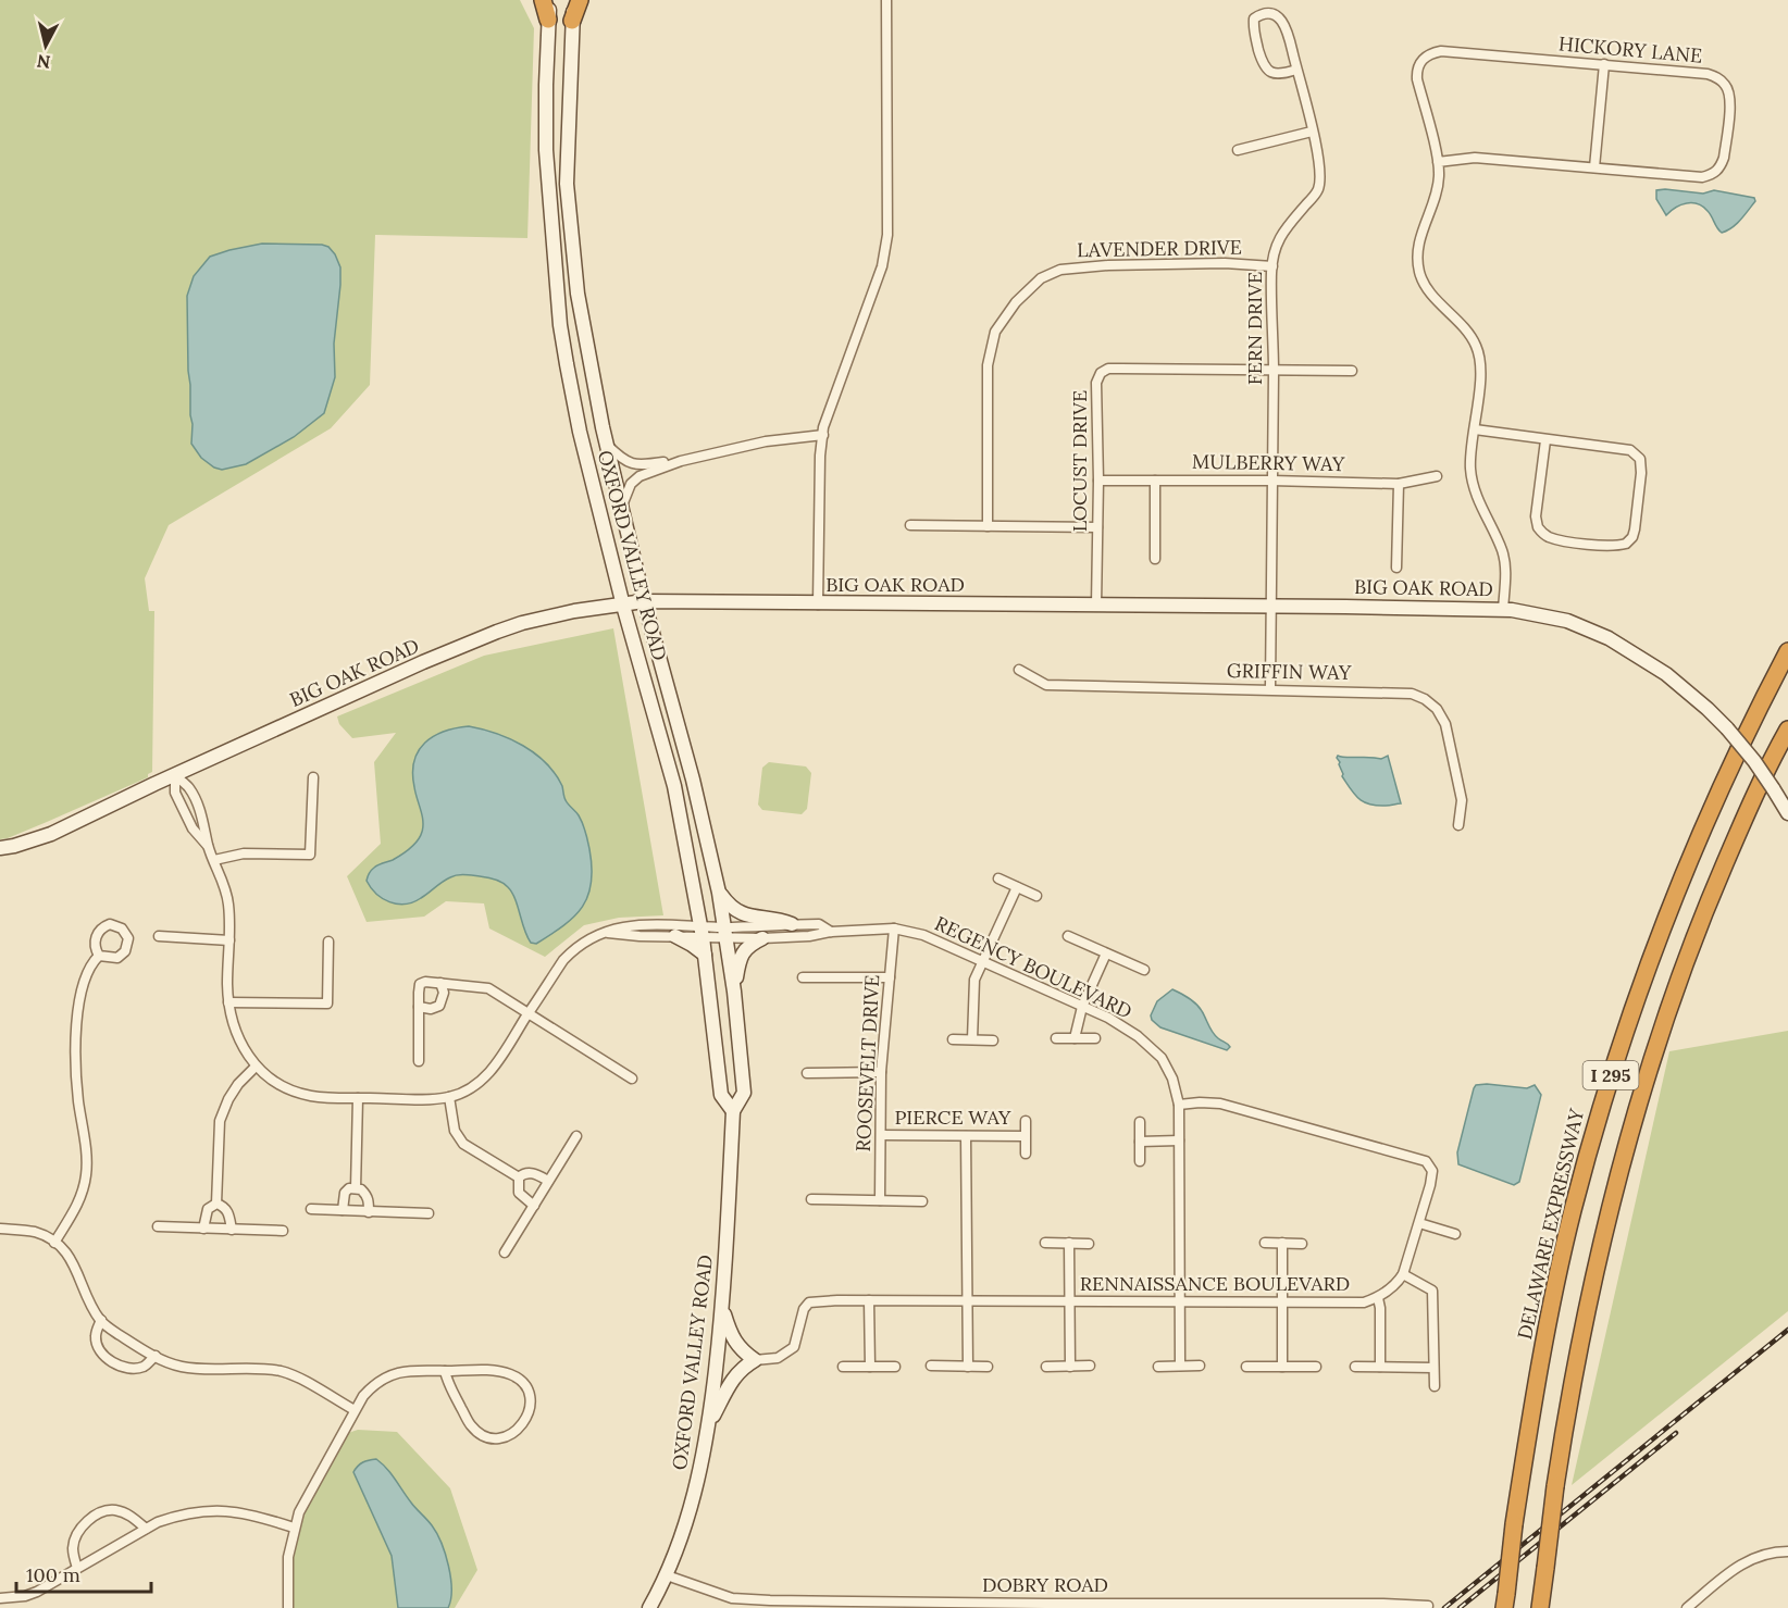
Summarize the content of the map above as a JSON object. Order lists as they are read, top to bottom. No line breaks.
{"streets":{"highway":["I 295","DELAWARE EXPRESSWAY"],"main road":["OXFORD VALLEY ROAD","BIG OAK ROAD"],"street":["HICKORY LANE","LAVENDER DRIVE","FERN DRIVE","LOCUST DRIVE","MULBERRY WAY","GRIFFIN WAY","REGENCY BOULEVARD","ROOSEVELT DRIVE","PIERCE WAY","RENNAISSANCE BOULEVARD","DOBRY ROAD"]},"crossings":[["HICKORY LANE","BIG OAK ROAD"],["LAVENDER DRIVE","FERN DRIVE"],["FERN DRIVE","LOCUST DRIVE"],["FERN DRIVE","MULBERRY WAY"],["FERN DRIVE","BIG OAK ROAD"],["FERN DRIVE","GRIFFIN WAY"],["LOCUST DRIVE","MULBERRY WAY"],["LOCUST DRIVE","BIG OAK ROAD"],["OXFORD VALLEY ROAD","BIG OAK ROAD"],["OXFORD VALLEY ROAD","REGENCY BOULEVARD"],["OXFORD VALLEY ROAD","DOBRY ROAD"],["REGENCY BOULEVARD","ROOSEVELT DRIVE"],["REGENCY BOULEVARD","RENNAISSANCE BOULEVARD"],["ROOSEVELT DRIVE","PIERCE WAY"]],"scale_bar":"100 m","north":"bottom"}
